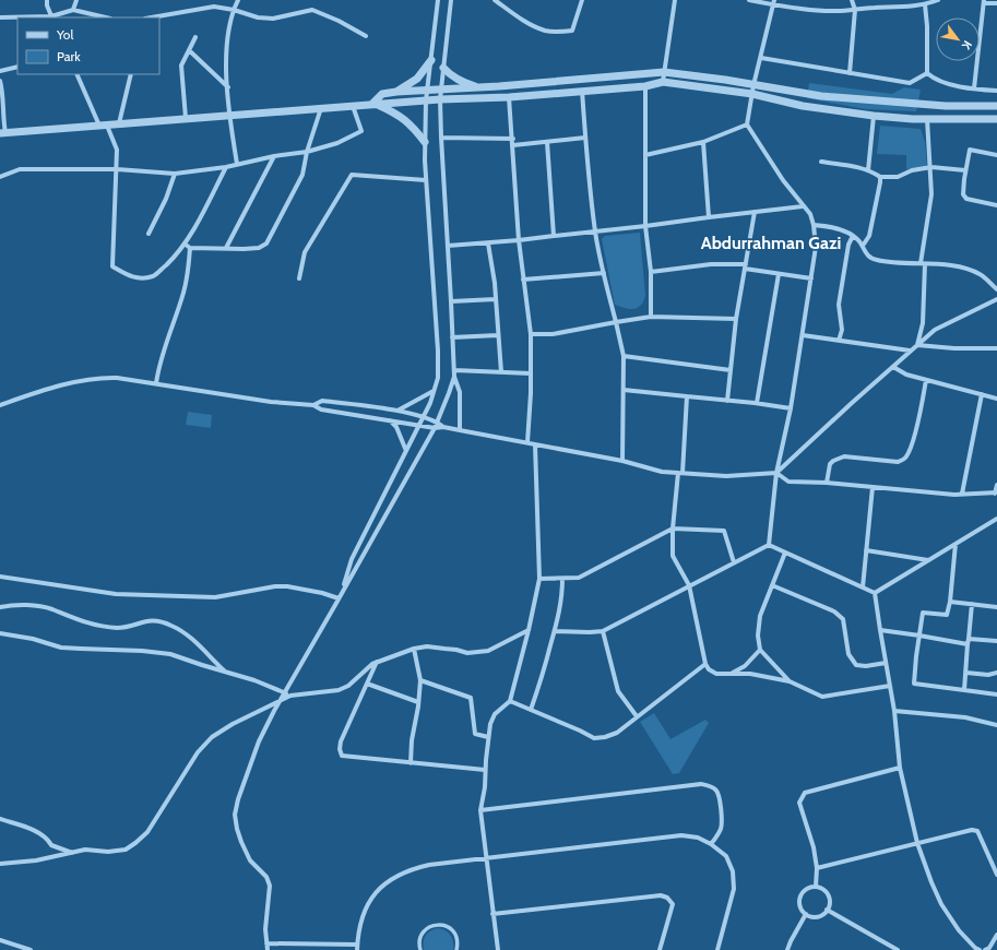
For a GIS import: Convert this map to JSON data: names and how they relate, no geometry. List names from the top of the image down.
{
  "districts": ["Abdurrahman Gazi"],
  "legend": ["Yol", "Park"],
  "north": "bottom right"
}
